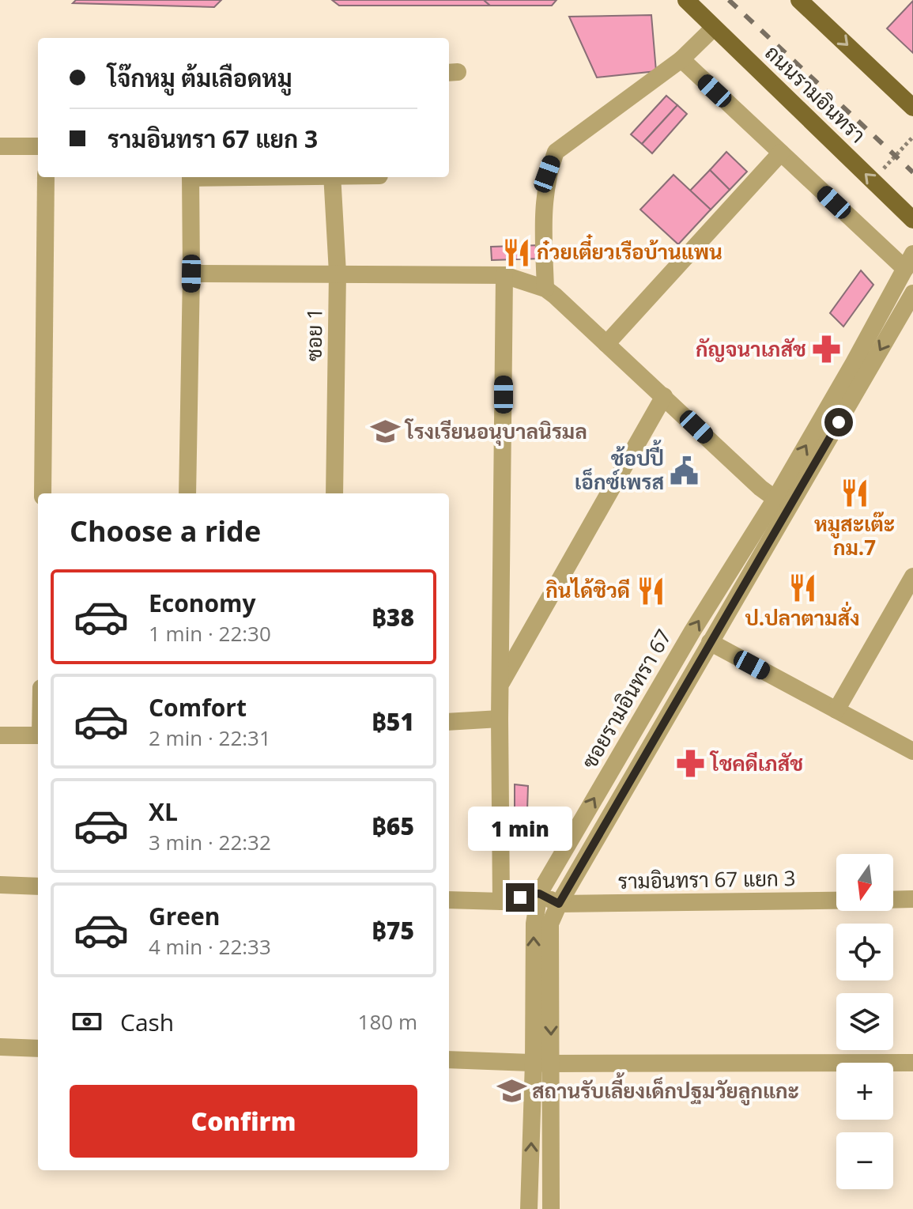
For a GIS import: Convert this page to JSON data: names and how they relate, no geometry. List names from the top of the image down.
{
  "streets": {
    "main road": ["ถนนรามอินทรา"],
    "street": ["ซอย 1", "ซอยรามอินทรา 67", "รามอินทรา 67 แยก 3"]
  },
  "crossings": [
    ["ซอยรามอินทรา 67", "รามอินทรา 67 แยก 3"]
  ],
  "places": {
    "restaurant": [
      "ก๋วยเตี๋ยวเรือบ้านแพน",
      "หมูสะเต๊ะ กม.7",
      "ป.ปลาตามสั่ง",
      "กินได้ชิวดี"
    ],
    "pharmacy": ["กัญจนาเภสัช", "โชคดีเภสัช"],
    "school or university": ["โรงเรียนอนุบาลนิรมล", "สถานรับเลี้ยงเด็กปฐมวัยลูกแกะ"],
    "public building": ["ช้อปปี้ เอ็กซ์เพรส"]
  },
  "north": "bottom",
  "page": {
    "banner": ["โจ๊กหมู ต้มเลือดหมู", "รามอินทรา 67 แยก 3"],
    "heading": "Choose a ride",
    "list": [
      {
        "name": "Economy",
        "note": "1 min · 22:30",
        "value": "฿38"
      },
      {
        "name": "Comfort",
        "note": "2 min · 22:31",
        "value": "฿51"
      },
      {
        "name": "XL",
        "note": "3 min · 22:32",
        "value": "฿65"
      },
      {
        "name": "Green",
        "note": "4 min · 22:33",
        "value": "฿75"
      }
    ],
    "bubble": "1 min",
    "map_buttons": ["+", "−"],
    "pay": ["Cash", "180 m"],
    "buttons": "Confirm"
  }
}
